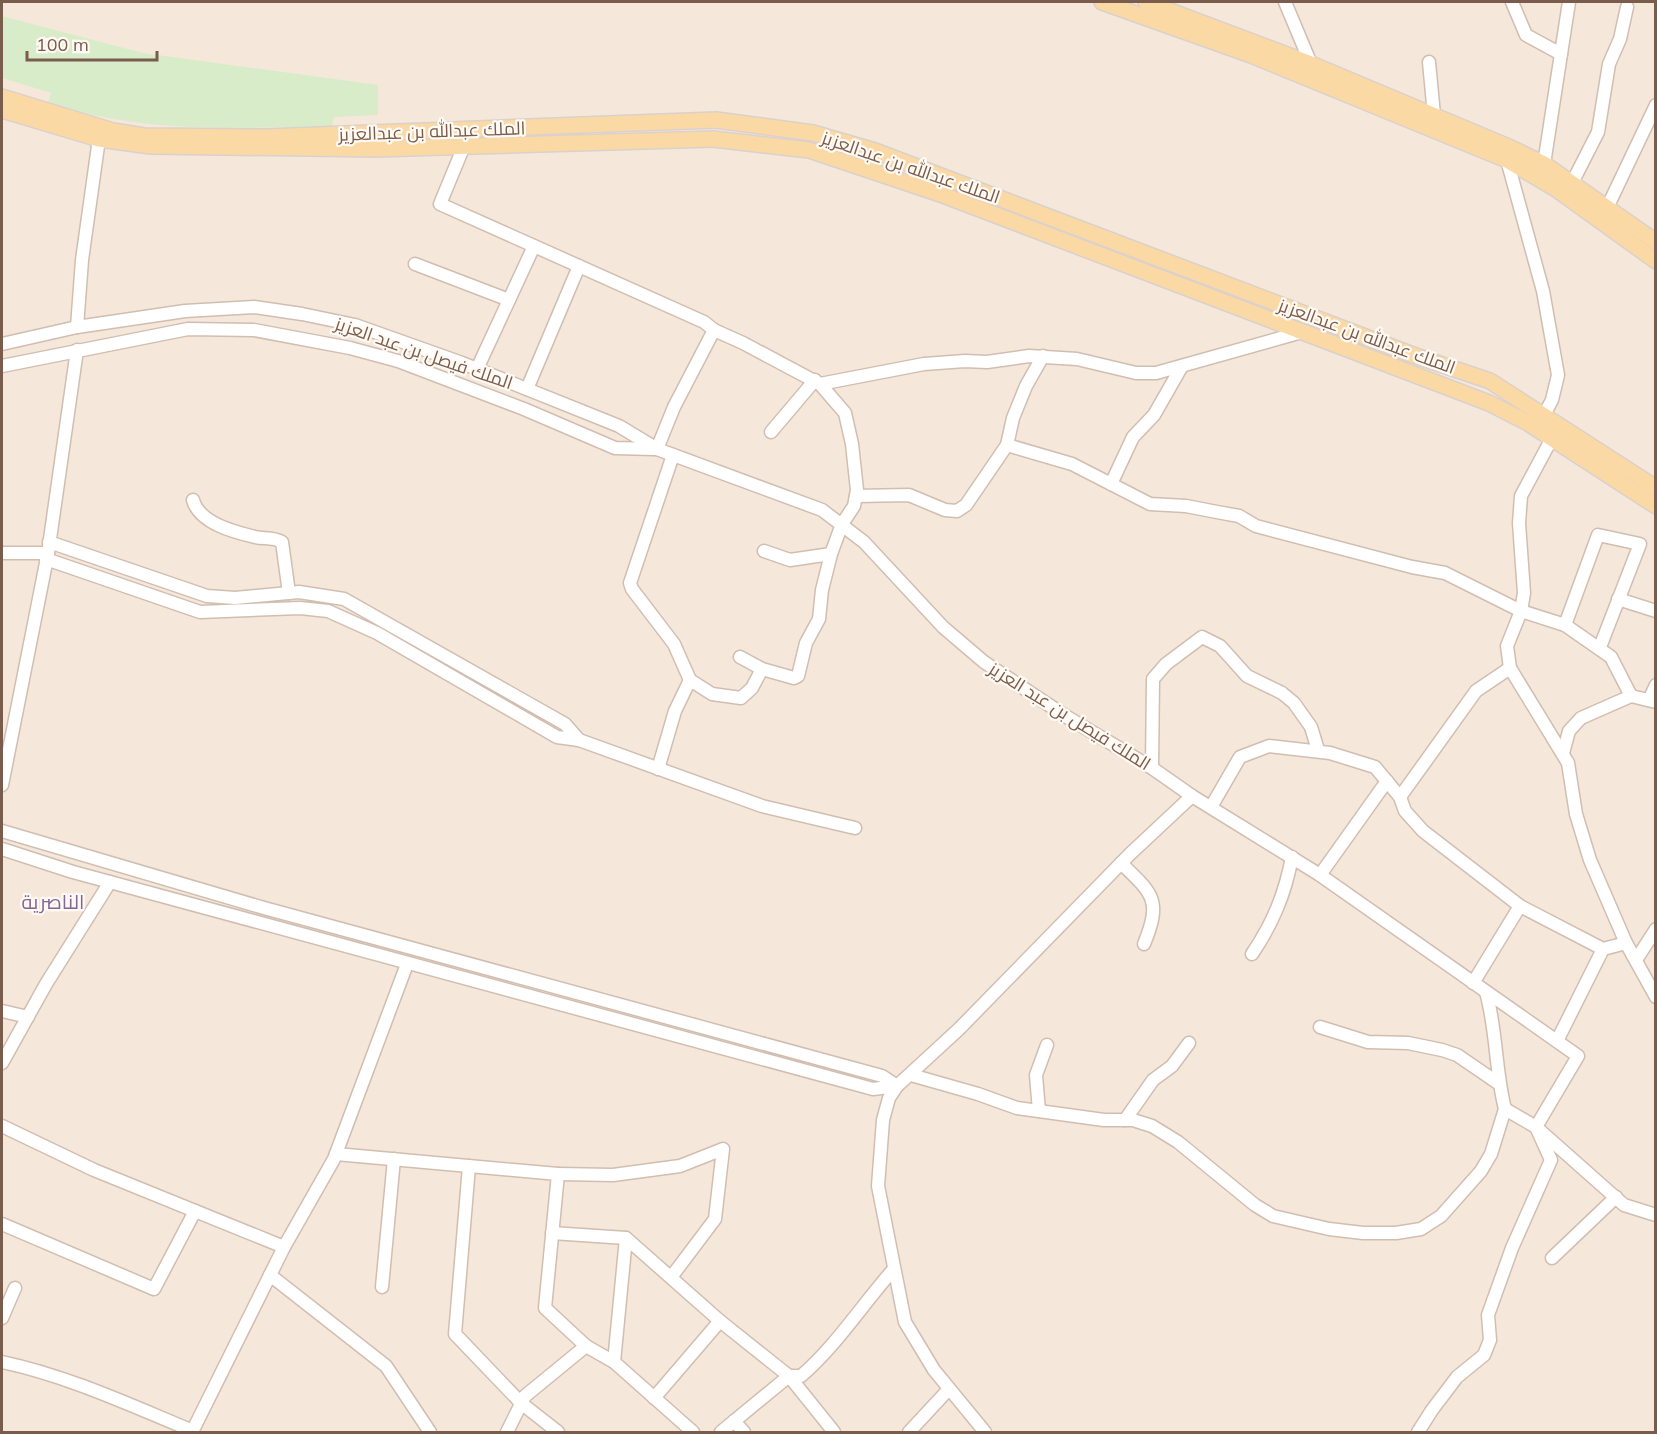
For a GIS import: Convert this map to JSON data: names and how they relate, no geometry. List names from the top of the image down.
{
  "streets": {
    "main road": ["الملك عبدالله بن عبدالعزيز"],
    "street": ["الملك فيصل بن عبد العزيز"]
  },
  "districts": ["الناصرية"],
  "scale_bar": "100 m"
}
